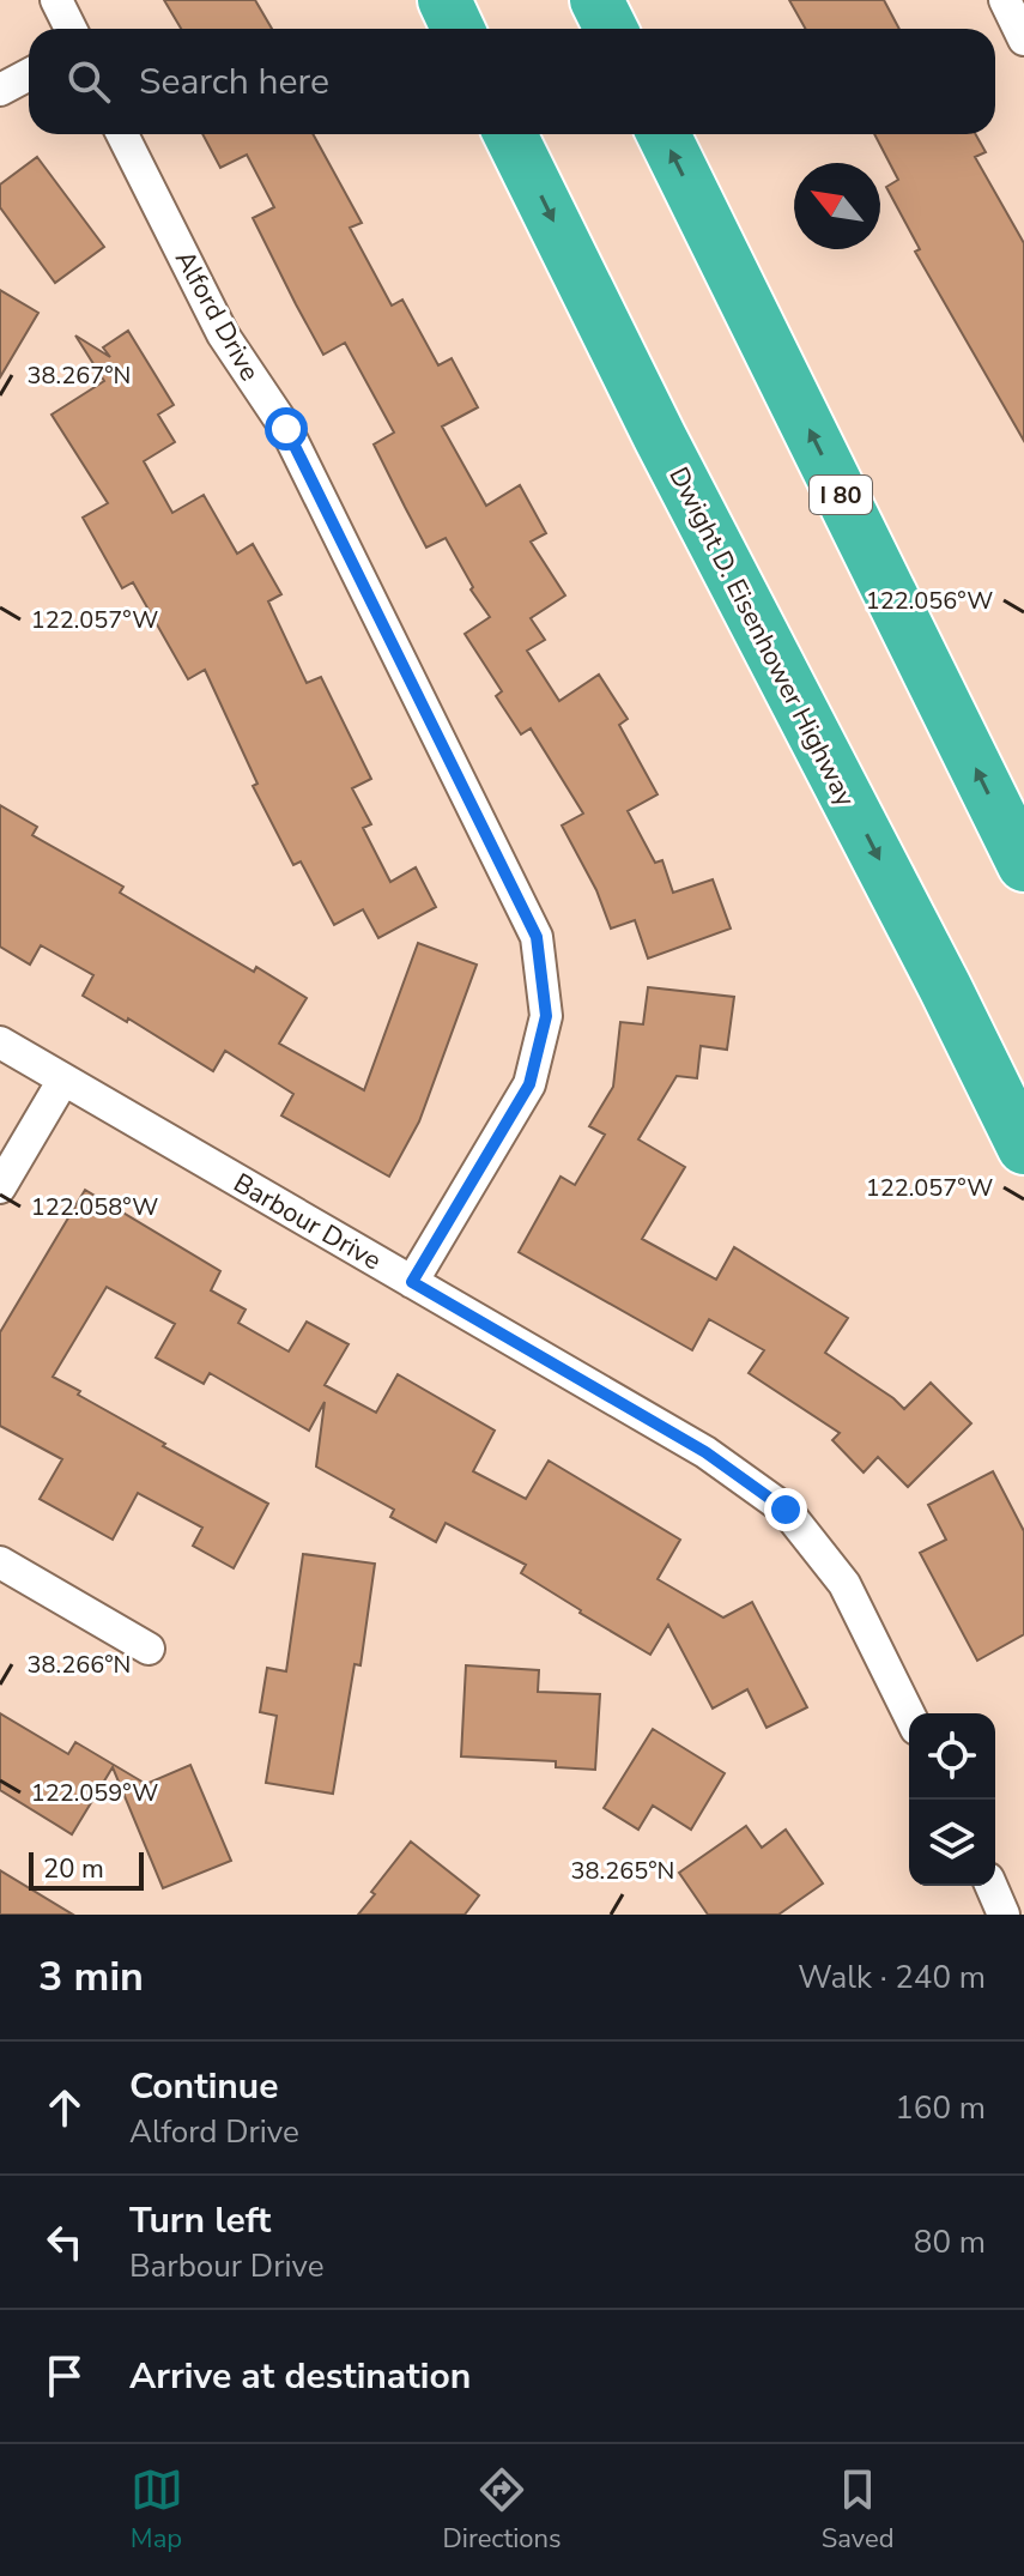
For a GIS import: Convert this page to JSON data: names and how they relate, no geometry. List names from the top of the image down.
{
  "streets": {
    "highway": ["I 80", "Dwight D. Eisenhower Highway"],
    "street": ["Alford Drive", "Barbour Drive"]
  },
  "crossings": [
    ["Alford Drive", "Barbour Drive"]
  ],
  "scale_bar": "20 m",
  "north": "top left",
  "page": {
    "search": "Search here",
    "scale": "20 m",
    "heading": ["3 min", "Walk · 240 m"],
    "list": [
      ["Continue", "Alford Drive", "160 m"],
      ["Turn left", "Barbour Drive", "80 m"],
      "Arrive at destination"
    ],
    "nav": ["Map", "Directions", "Saved"]
  },
  "coordinates": [
    "38.267°N",
    "122.056°W",
    "122.057°W",
    "122.058°W",
    "38.266°N",
    "122.059°W",
    "38.265°N"
  ]
}
